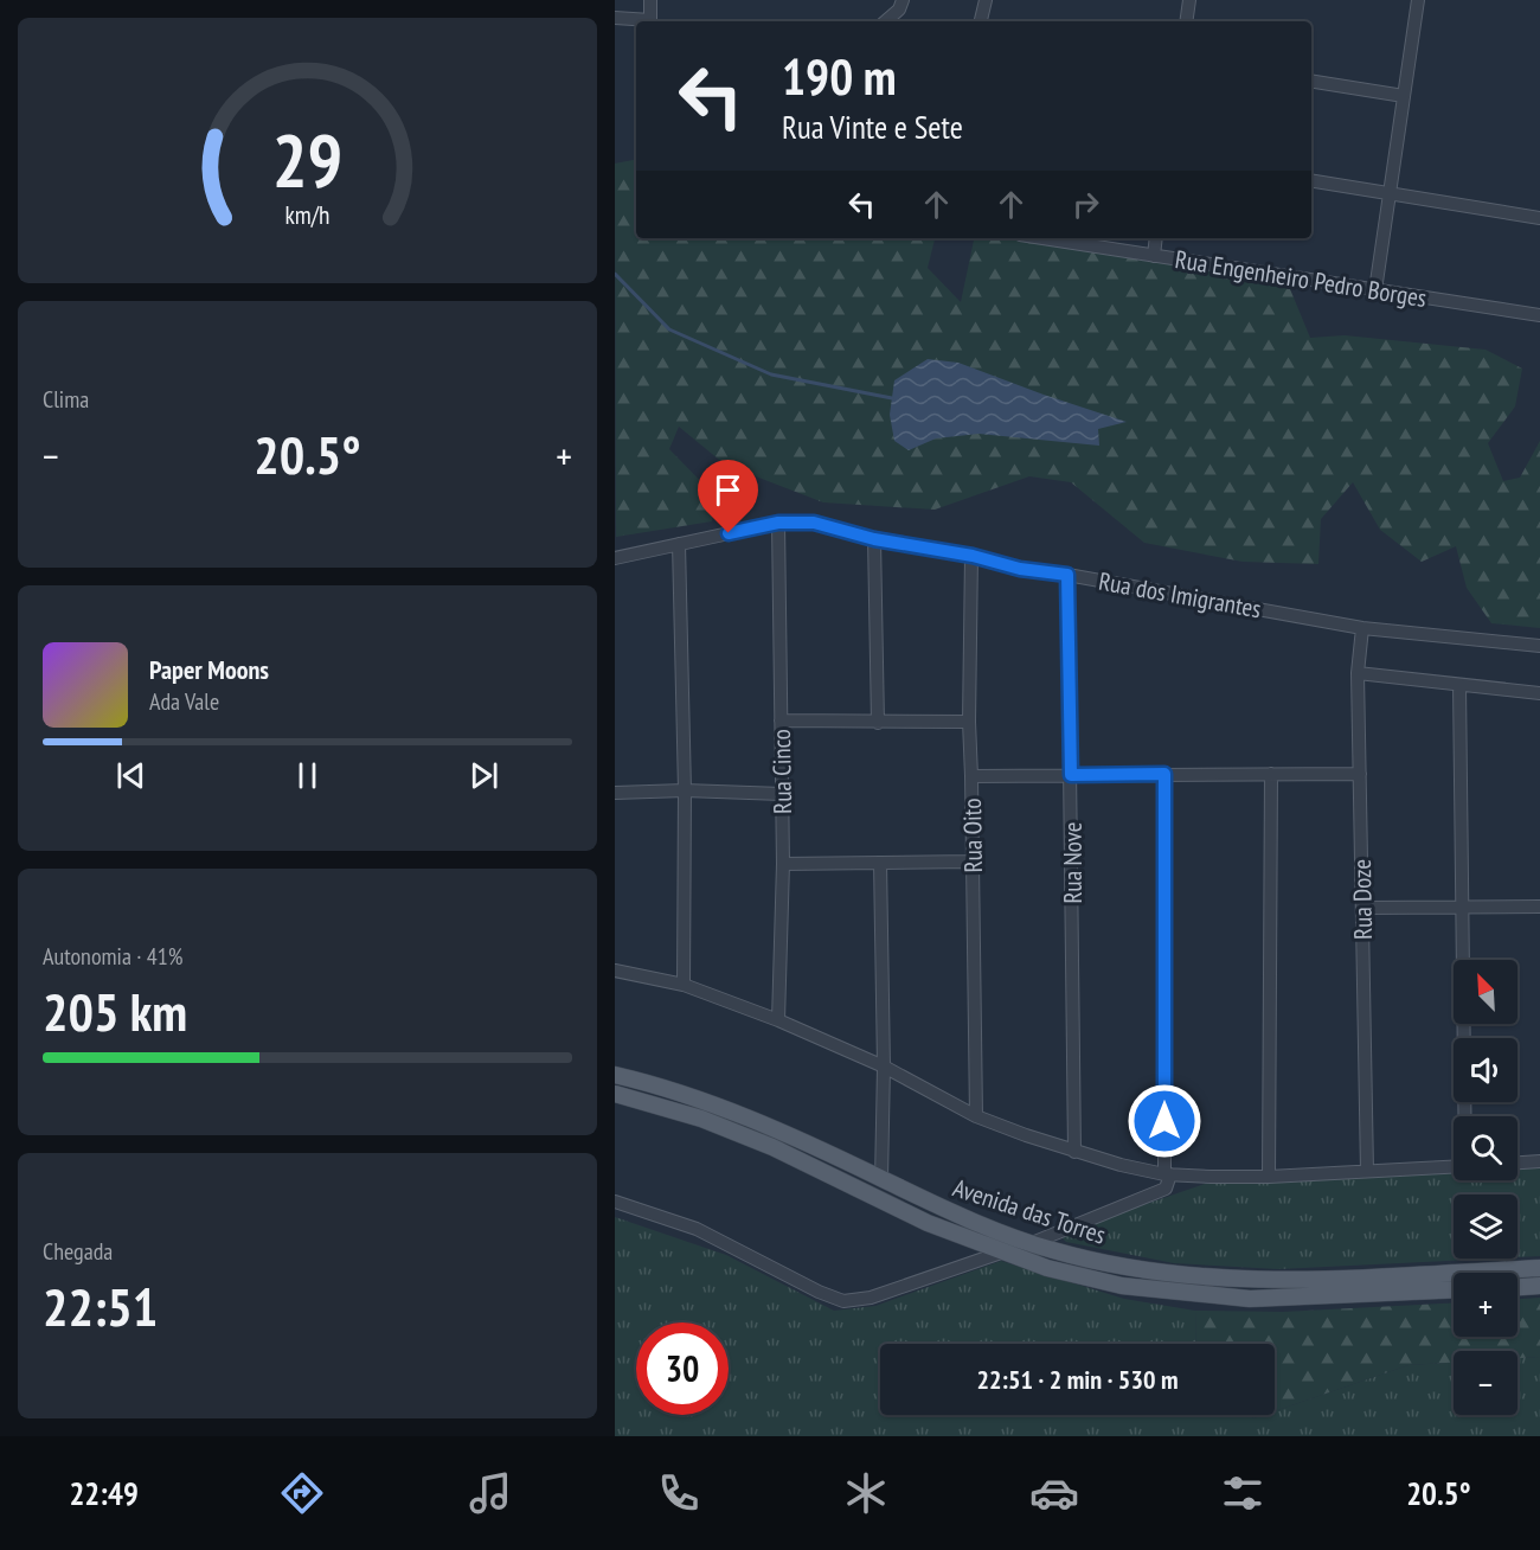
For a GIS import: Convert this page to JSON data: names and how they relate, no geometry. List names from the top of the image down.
{
  "streets": {
    "main road": ["Avenida das Torres"],
    "street": [
      "Rua Engenheiro Pedro Borges",
      "Rua dos Imigrantes",
      "Rua Cinco",
      "Rua Oito",
      "Rua Nove",
      "Rua Doze"
    ]
  },
  "crossings": [
    ["Rua dos Imigrantes", "Rua Cinco"],
    ["Rua dos Imigrantes", "Rua Oito"],
    ["Rua dos Imigrantes", "Rua Nove"],
    ["Rua dos Imigrantes", "Rua Doze"]
  ],
  "north": "top left",
  "page": {
    "turn": ["190 m", "Rua Vinte e Sete"],
    "tile": [
      "Clima",
      ["Autonomia · 41%", "205 km"],
      ["Chegada", "22:51"]
    ],
    "heat": ["−", "20.5°", "+"],
    "song": ["Paper Moons", "Ada Vale"],
    "map_buttons": ["+", "−"],
    "limit": "30",
    "trip": "22:51 · 2 min · 530 m",
    "tabs": ["22:49", "20.5°"],
    "gauge": ["29", "km/h"]
  }
}
